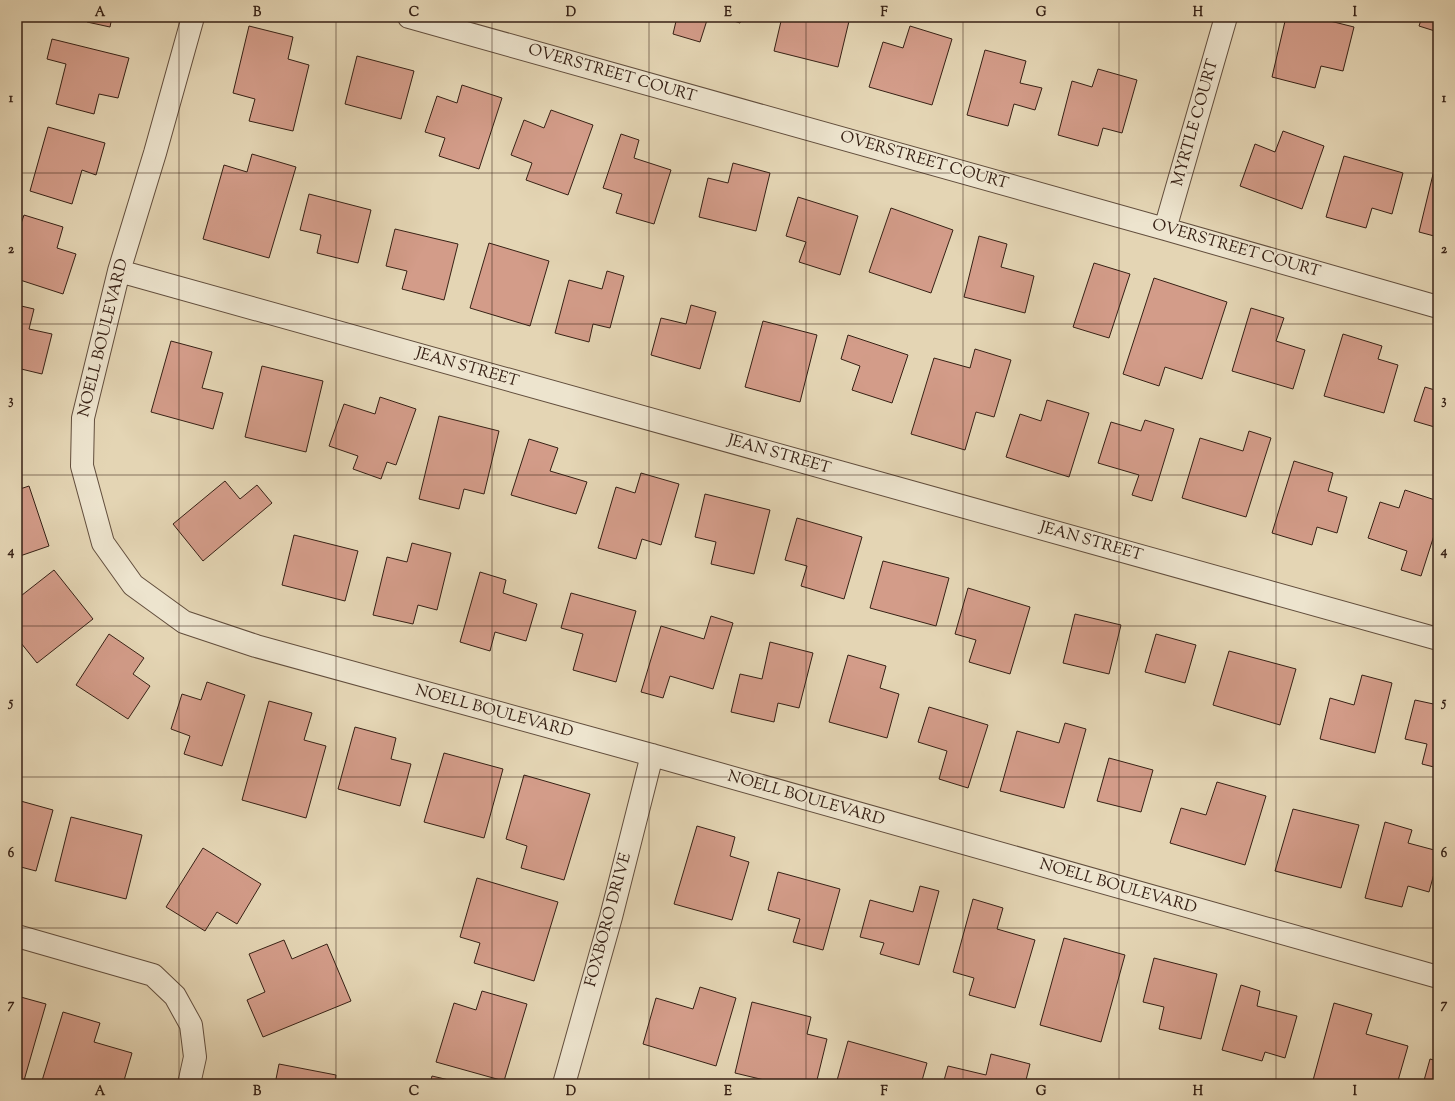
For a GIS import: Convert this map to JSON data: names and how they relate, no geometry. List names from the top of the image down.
{
  "streets": {
    "street": [
      "OVERSTREET COURT",
      "MYRTLE COURT",
      "NOELL BOULEVARD",
      "JEAN STREET",
      "FOXBORO DRIVE"
    ]
  },
  "crossings": [
    ["OVERSTREET COURT", "MYRTLE COURT"],
    ["NOELL BOULEVARD", "JEAN STREET"],
    ["NOELL BOULEVARD", "FOXBORO DRIVE"]
  ],
  "grid": {
    "columns": [
      "A",
      "B",
      "C",
      "D",
      "E",
      "F",
      "G",
      "H",
      "I"
    ],
    "rows": [
      "1",
      "2",
      "3",
      "4",
      "5",
      "6",
      "7"
    ]
  }
}
